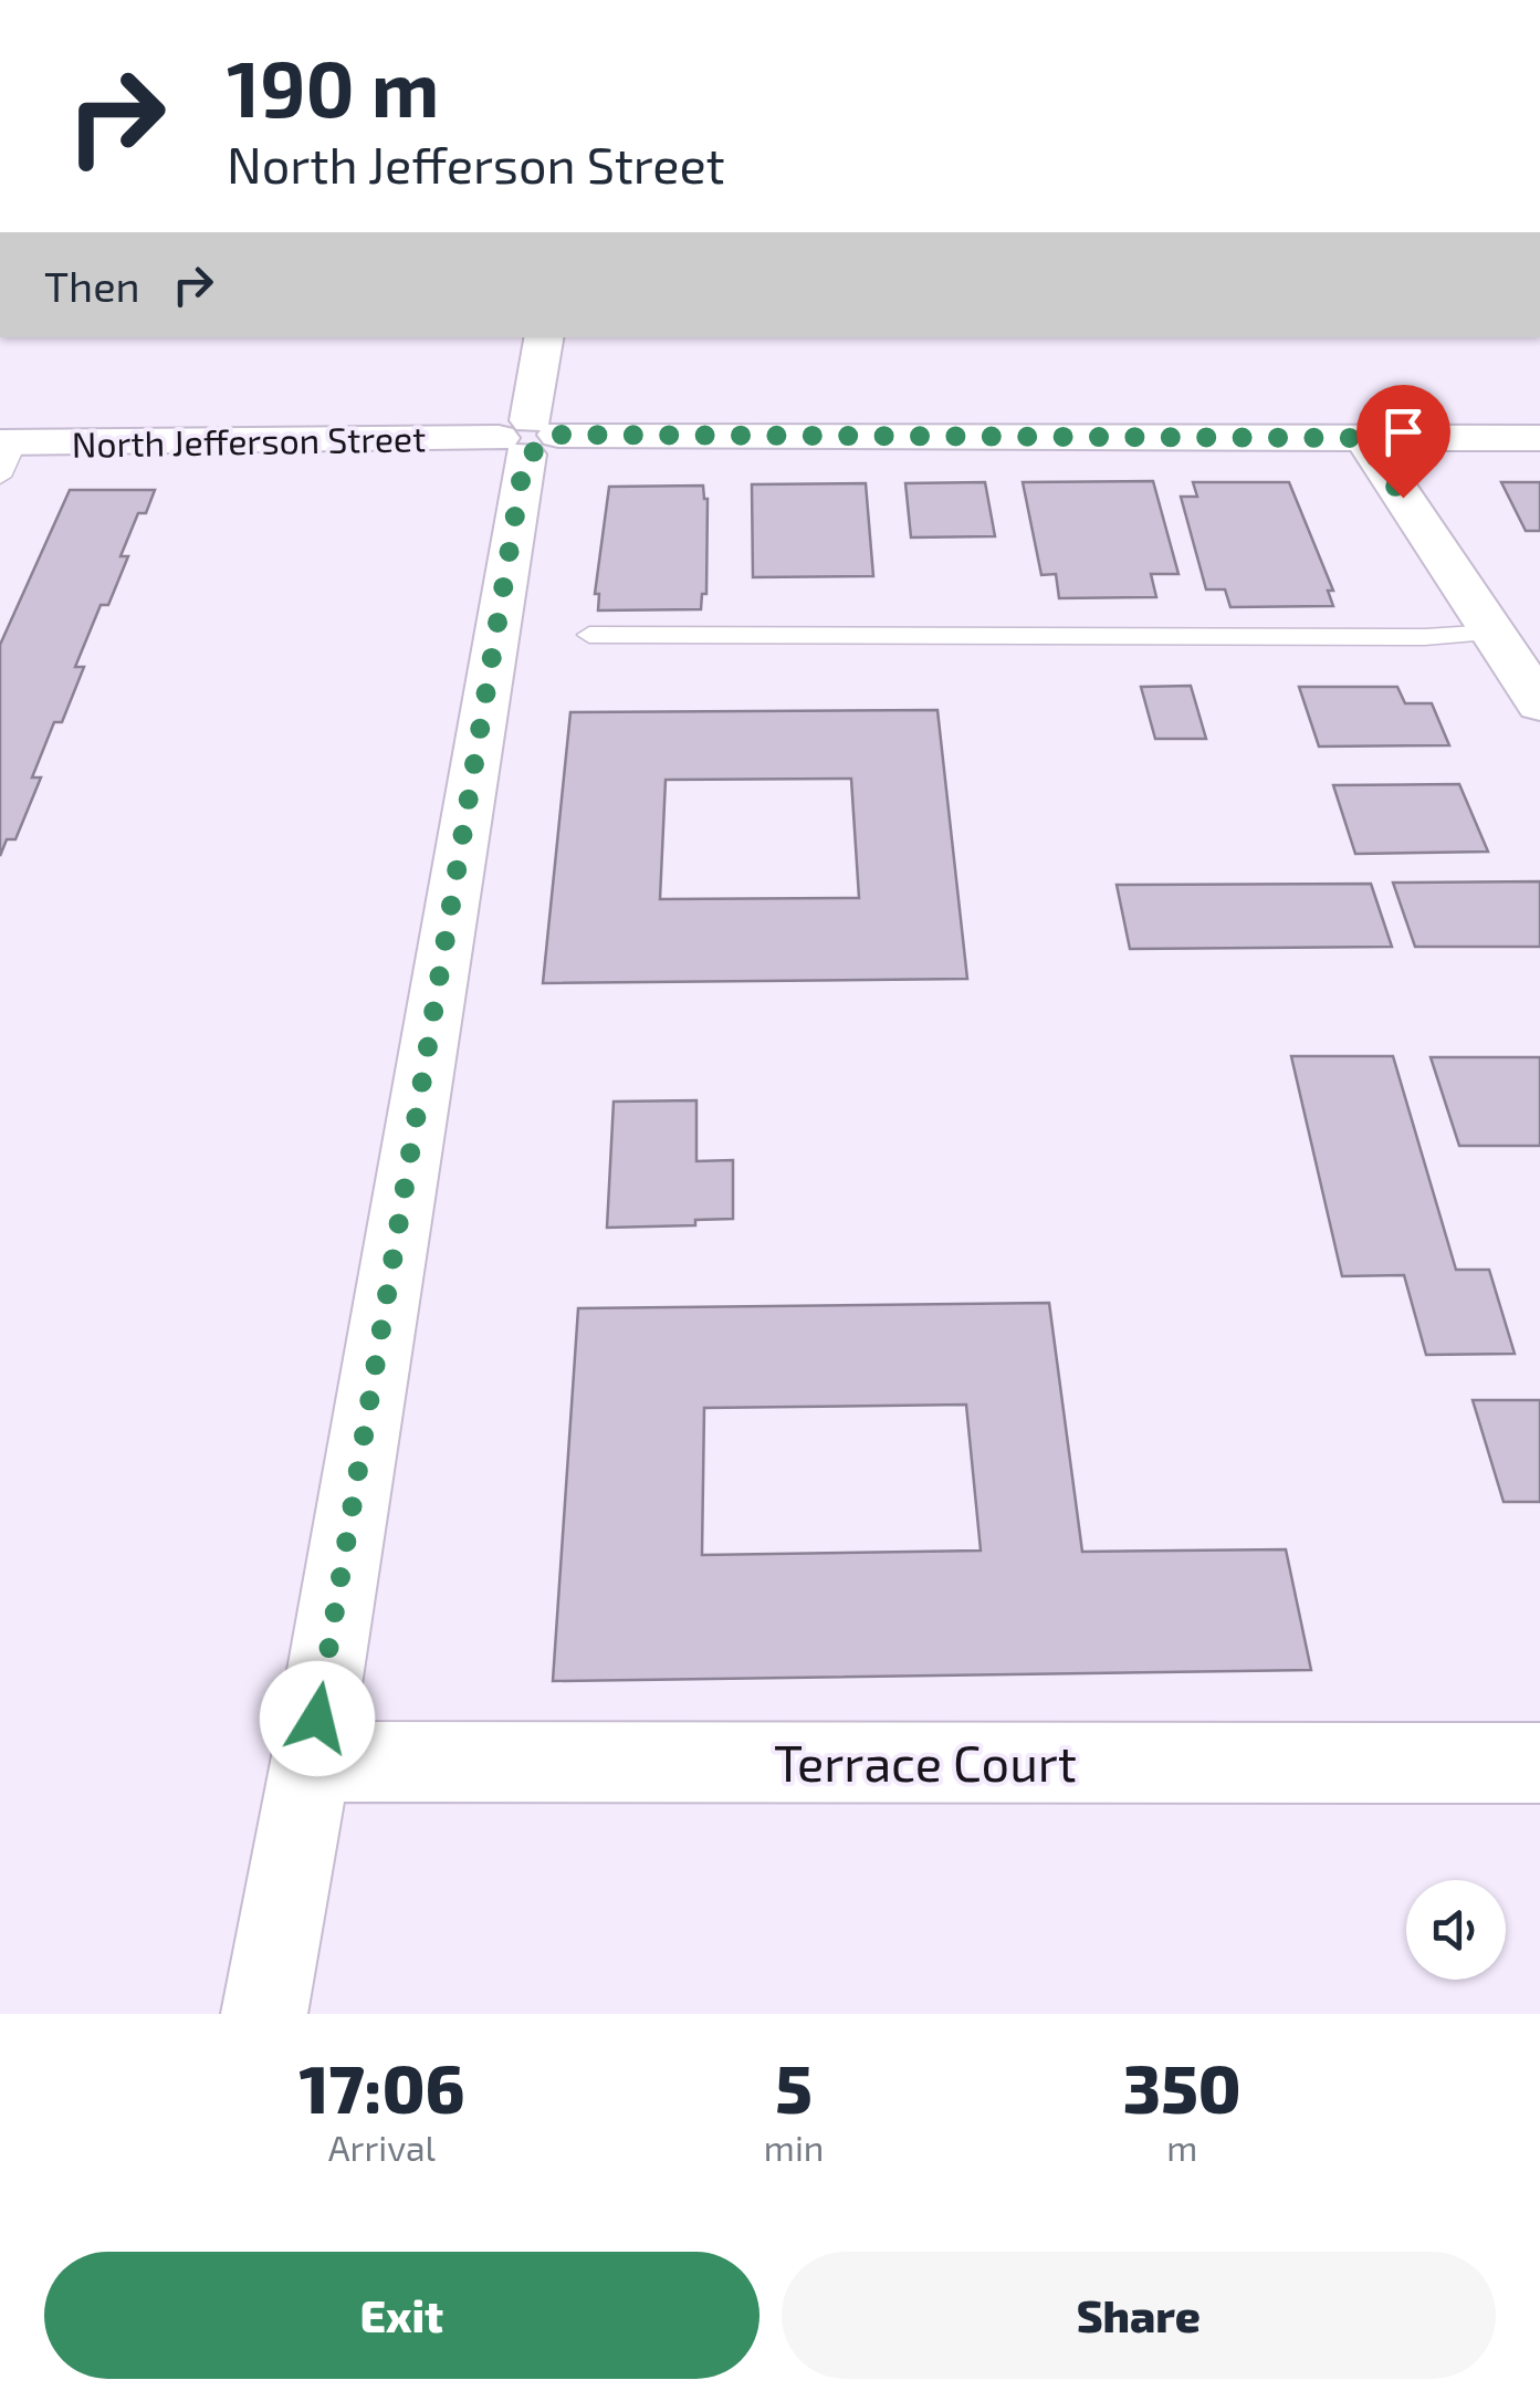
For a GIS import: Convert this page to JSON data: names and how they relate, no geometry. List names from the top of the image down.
{
  "streets": {
    "street": ["North Jefferson Street", "Terrace Court"]
  },
  "page": {
    "turn": ["190 m", "North Jefferson Street"],
    "then": "Then",
    "eta": [
      "17:06",
      "Arrival",
      "5",
      "min",
      "350",
      "m"
    ],
    "buttons": ["Exit", "Share"]
  }
}
